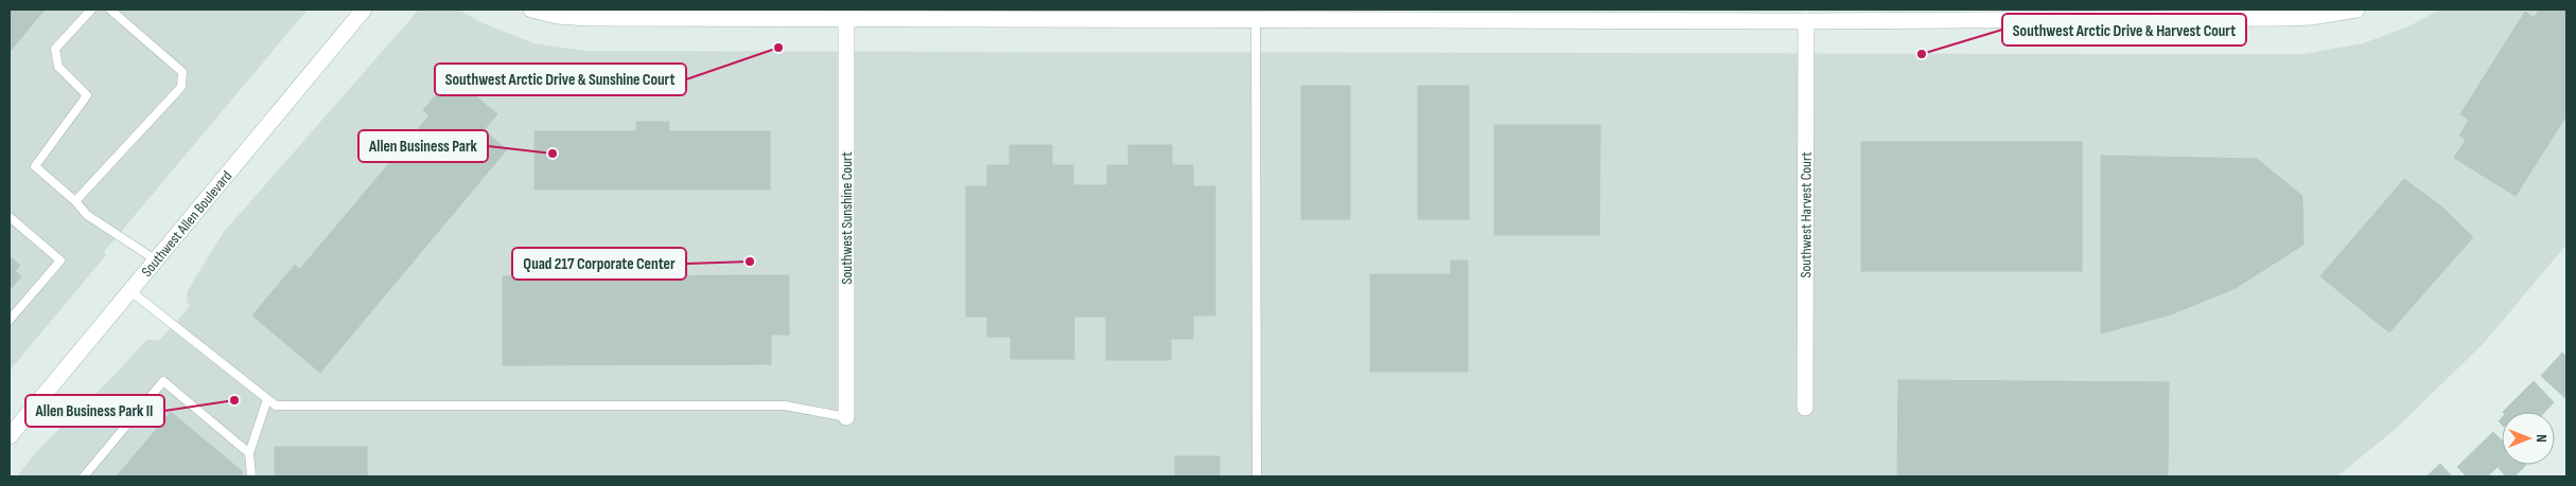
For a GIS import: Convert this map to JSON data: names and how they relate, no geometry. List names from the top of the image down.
{
  "streets": {
    "street": ["Southwest Harvest Court", "Southwest Sunshine Court", "Southwest Allen Boulevard"]
  },
  "places": [
    "Southwest Arctic Drive & Sunshine Court",
    "Southwest Arctic Drive & Harvest Court",
    "Allen Business Park",
    "Quad 217 Corporate Center",
    "Allen Business Park II"
  ],
  "north": "right"
}
